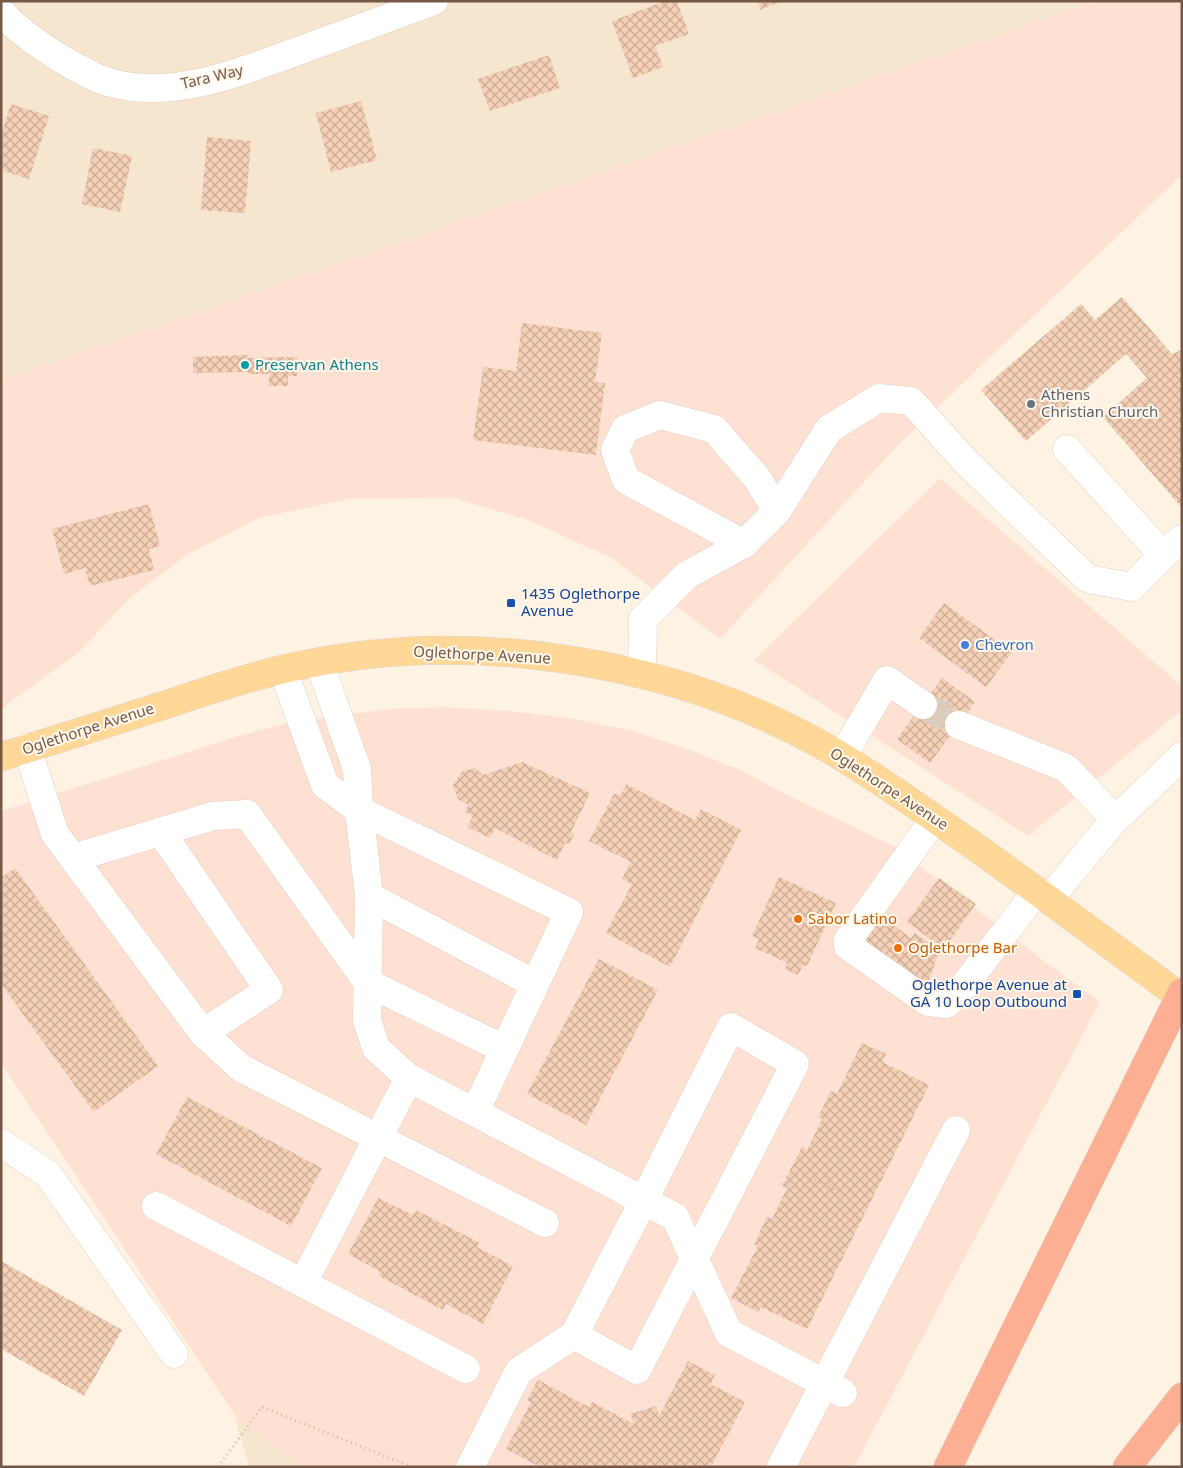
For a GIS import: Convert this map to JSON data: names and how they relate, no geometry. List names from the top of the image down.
{
  "streets": {
    "main road": ["Oglethorpe Avenue"],
    "street": ["Tara Way"]
  },
  "places": {
    "other": [
      "Preservan Athens",
      "Athens Christian Church",
      "Chevron",
      "Sabor Latino",
      "Oglethorpe Bar"
    ],
    "transit": ["1435 Oglethorpe Avenue", "Oglethorpe Avenue at GA 10 Loop Outbound"]
  }
}
